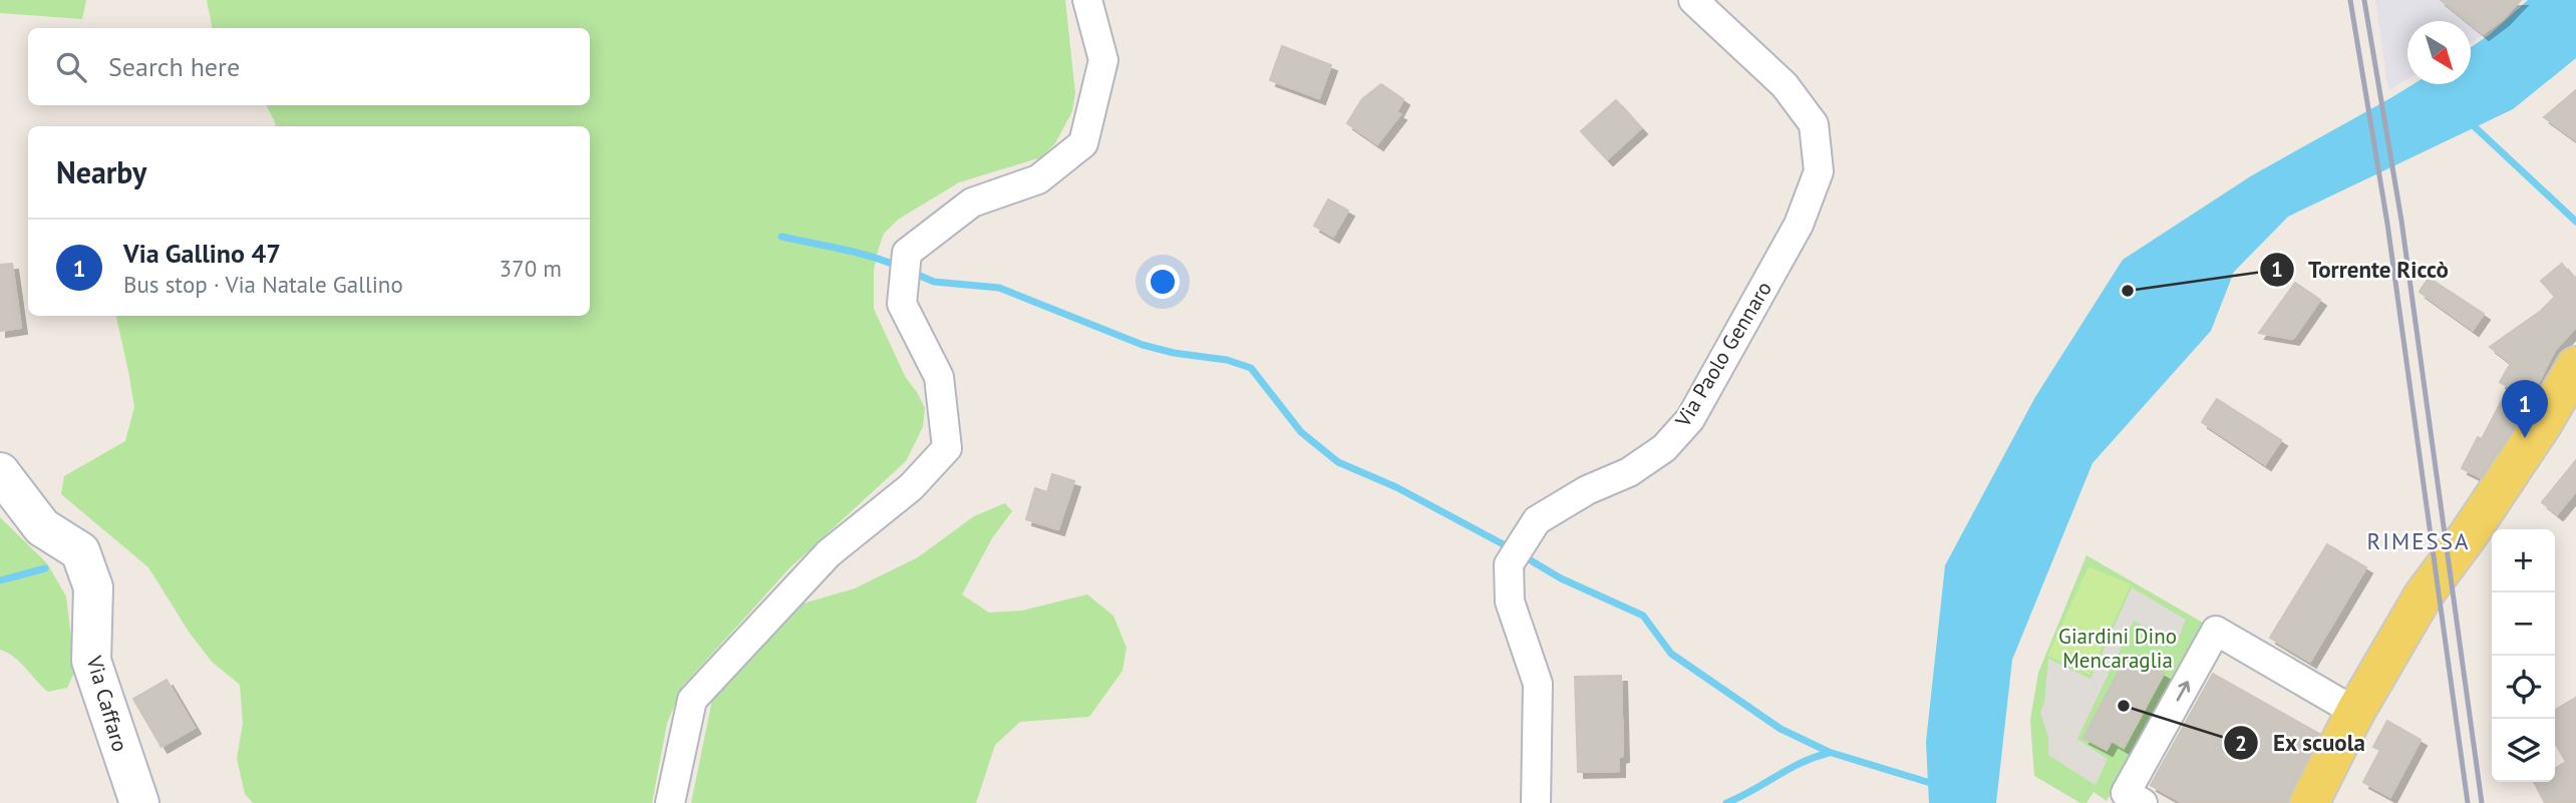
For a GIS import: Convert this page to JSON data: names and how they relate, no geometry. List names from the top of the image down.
{
  "streets": {
    "street": ["Via Paolo Gennaro", "Via Caffaro"]
  },
  "districts": ["RIMESSA"],
  "parks": ["Giardini Dino Mencaraglia"],
  "places": ["Torrente Riccò", "Ex scuola"],
  "north": "bottom right",
  "page": {
    "search": "Search here",
    "heading": "Nearby",
    "list": [
      {
        "mark": "1",
        "name": "Via Gallino 47",
        "note": "Bus stop · Via Natale Gallino",
        "value": "370 m"
      }
    ],
    "pins": "1",
    "map_buttons": ["+", "−"]
  }
}
